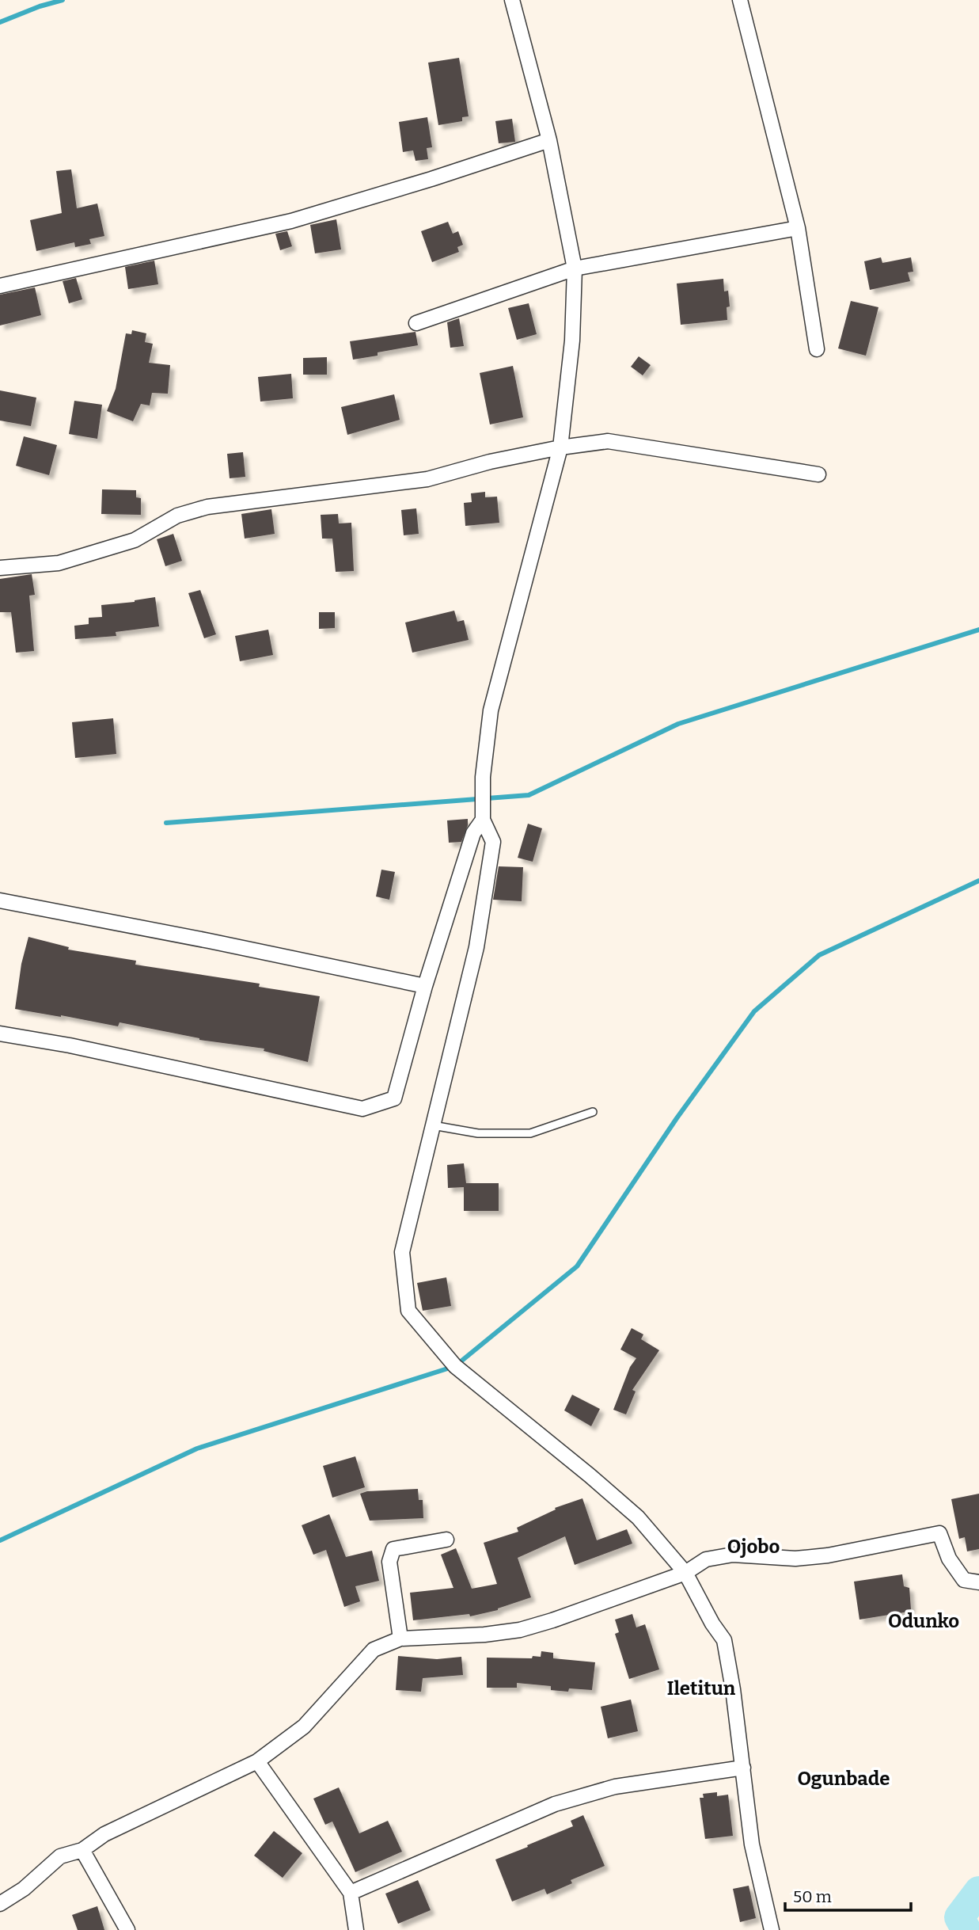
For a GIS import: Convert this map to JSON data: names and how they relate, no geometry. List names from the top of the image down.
{
  "districts": [
    "Ojobo",
    "Odunko",
    "Iletitun",
    "Ogunbade"
  ],
  "scale_bar": "50 m"
}
